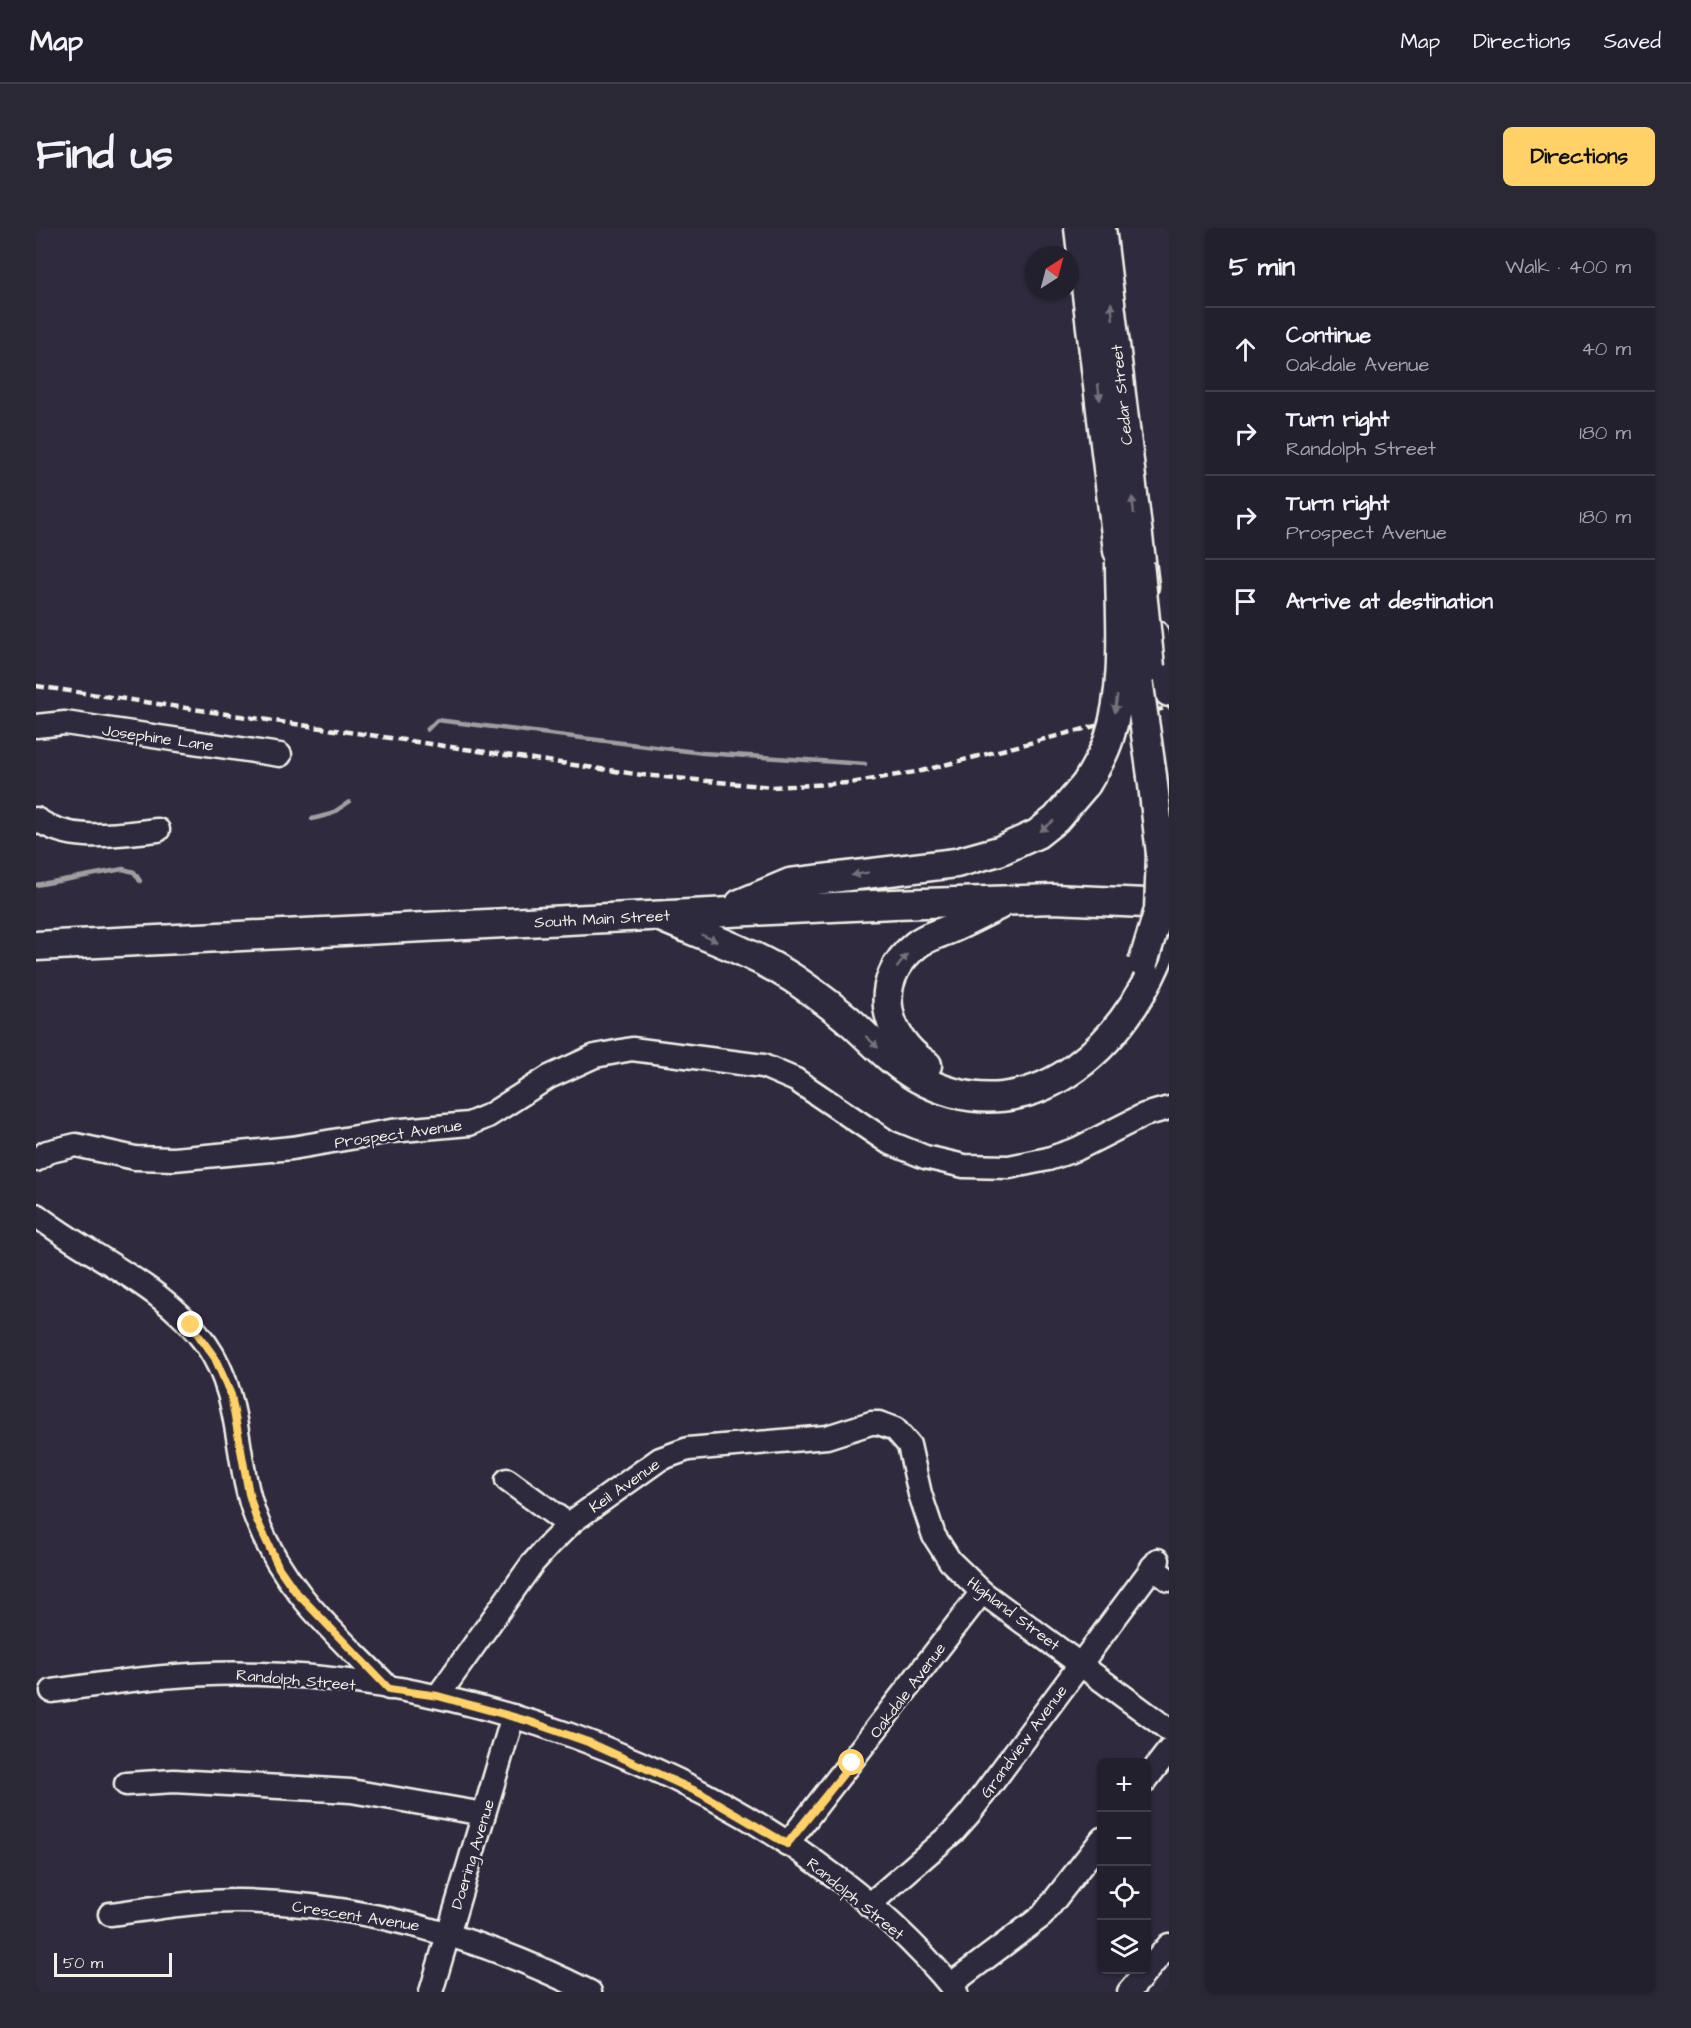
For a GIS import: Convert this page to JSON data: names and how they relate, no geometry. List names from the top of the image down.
{
  "streets": {
    "main road": ["Cedar Street", "South Main Street"],
    "street": [
      "Josephine Lane",
      "Prospect Avenue",
      "Keil Avenue",
      "Highland Street",
      "Randolph Street",
      "Oakdale Avenue",
      "Grandview Avenue",
      "Doering Avenue",
      "Crescent Avenue"
    ]
  },
  "crossings": [
    ["Keil Avenue", "Highland Street"],
    ["Keil Avenue", "Randolph Street"],
    ["Highland Street", "Oakdale Avenue"],
    ["Highland Street", "Grandview Avenue"],
    ["Randolph Street", "Oakdale Avenue"],
    ["Randolph Street", "Grandview Avenue"],
    ["Randolph Street", "Doering Avenue"],
    ["Doering Avenue", "Crescent Avenue"]
  ],
  "scale_bar": "50 m",
  "north": "top right",
  "page": {
    "header": "Map",
    "nav": ["Map", "Directions", "Saved"],
    "title": "Find us",
    "buttons": "Directions",
    "heading": ["5 min", "Walk · 400 m"],
    "list": [
      ["Continue", "Oakdale Avenue", "40 m"],
      ["Turn right", "Randolph Street", "180 m"],
      ["Turn right", "Prospect Avenue", "180 m"],
      "Arrive at destination"
    ],
    "map_buttons": ["+", "−"],
    "scale": "50 m"
  }
}
